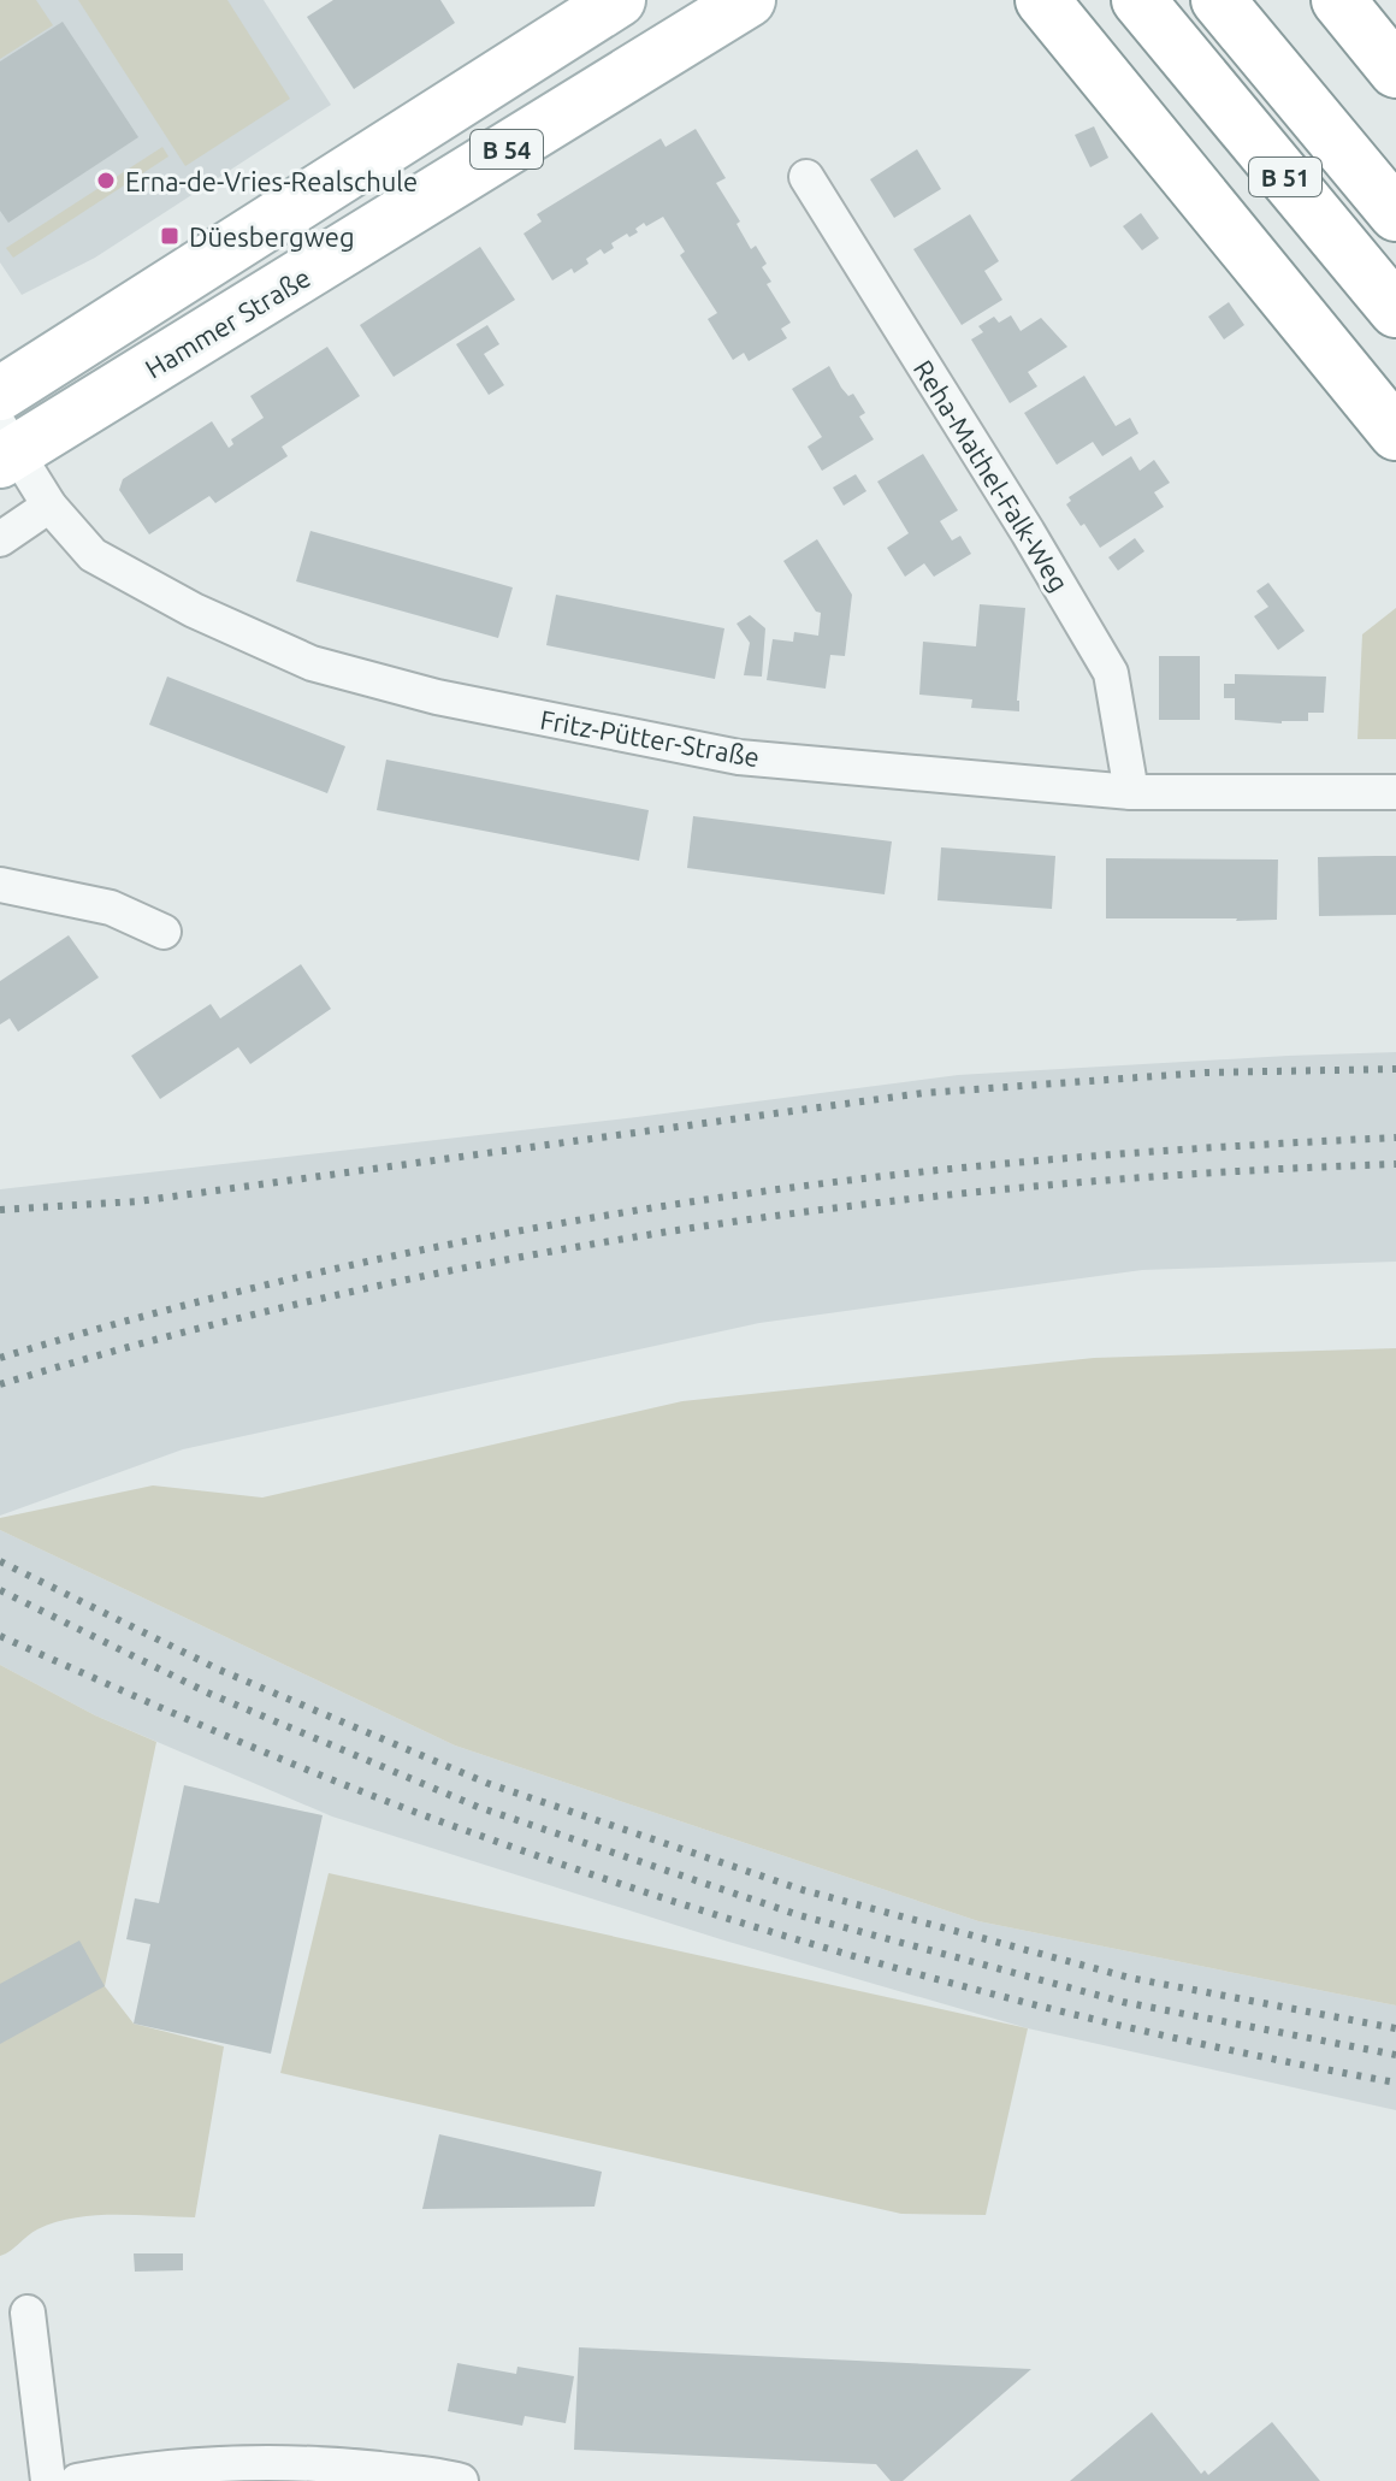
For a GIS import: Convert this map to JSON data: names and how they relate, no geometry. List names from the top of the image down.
{
  "streets": {
    "main road": ["B 54", "B 51", "Hammer Straße"],
    "street": ["Reha-Mathel-Falk-Weg", "Fritz-Pütter-Straße"]
  },
  "crossings": [
    ["Hammer Straße", "Fritz-Pütter-Straße"],
    ["Reha-Mathel-Falk-Weg", "Fritz-Pütter-Straße"]
  ],
  "places": {
    "other": ["Erna-de-Vries-Realschule"],
    "transit": ["Düesbergweg"]
  }
}
